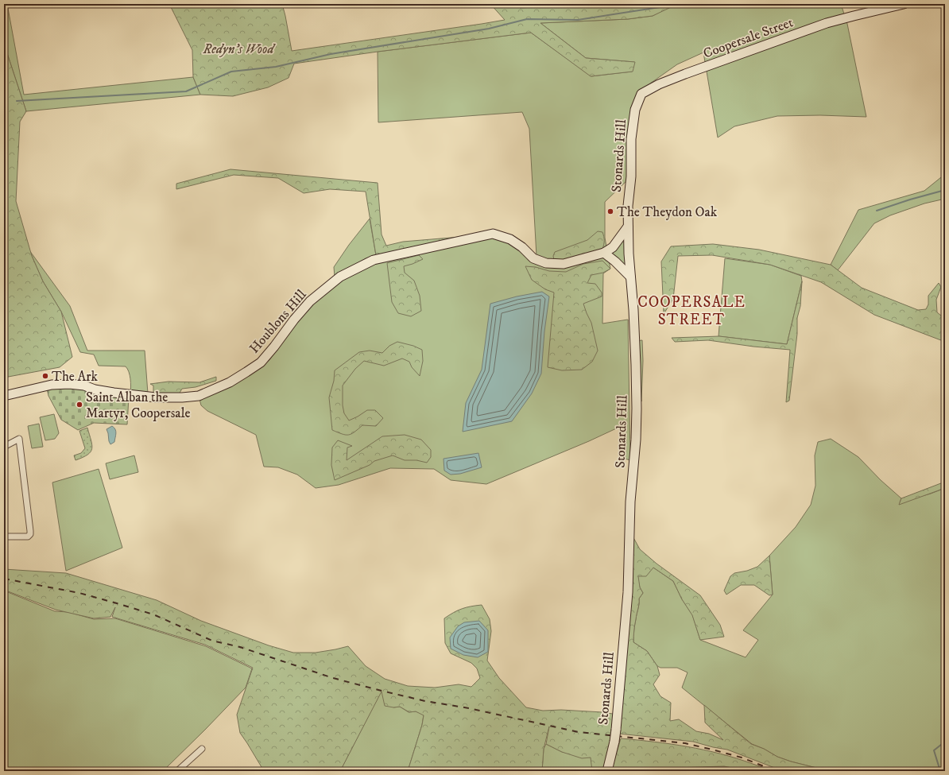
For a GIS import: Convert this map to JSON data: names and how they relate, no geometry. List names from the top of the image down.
{
  "streets": {
    "street": ["Coopersale Street", "Stonards Hill", "Houblons Hill"]
  },
  "crossings": [
    ["Coopersale Street", "Stonards Hill"],
    ["Stonards Hill", "Houblons Hill"]
  ],
  "districts": ["COOPERSALE STREET"],
  "parks": ["Redyn's Wood"],
  "places": ["The Theydon Oak", "The Ark", "Saint Alban the Martyr, Coopersale"]
}
